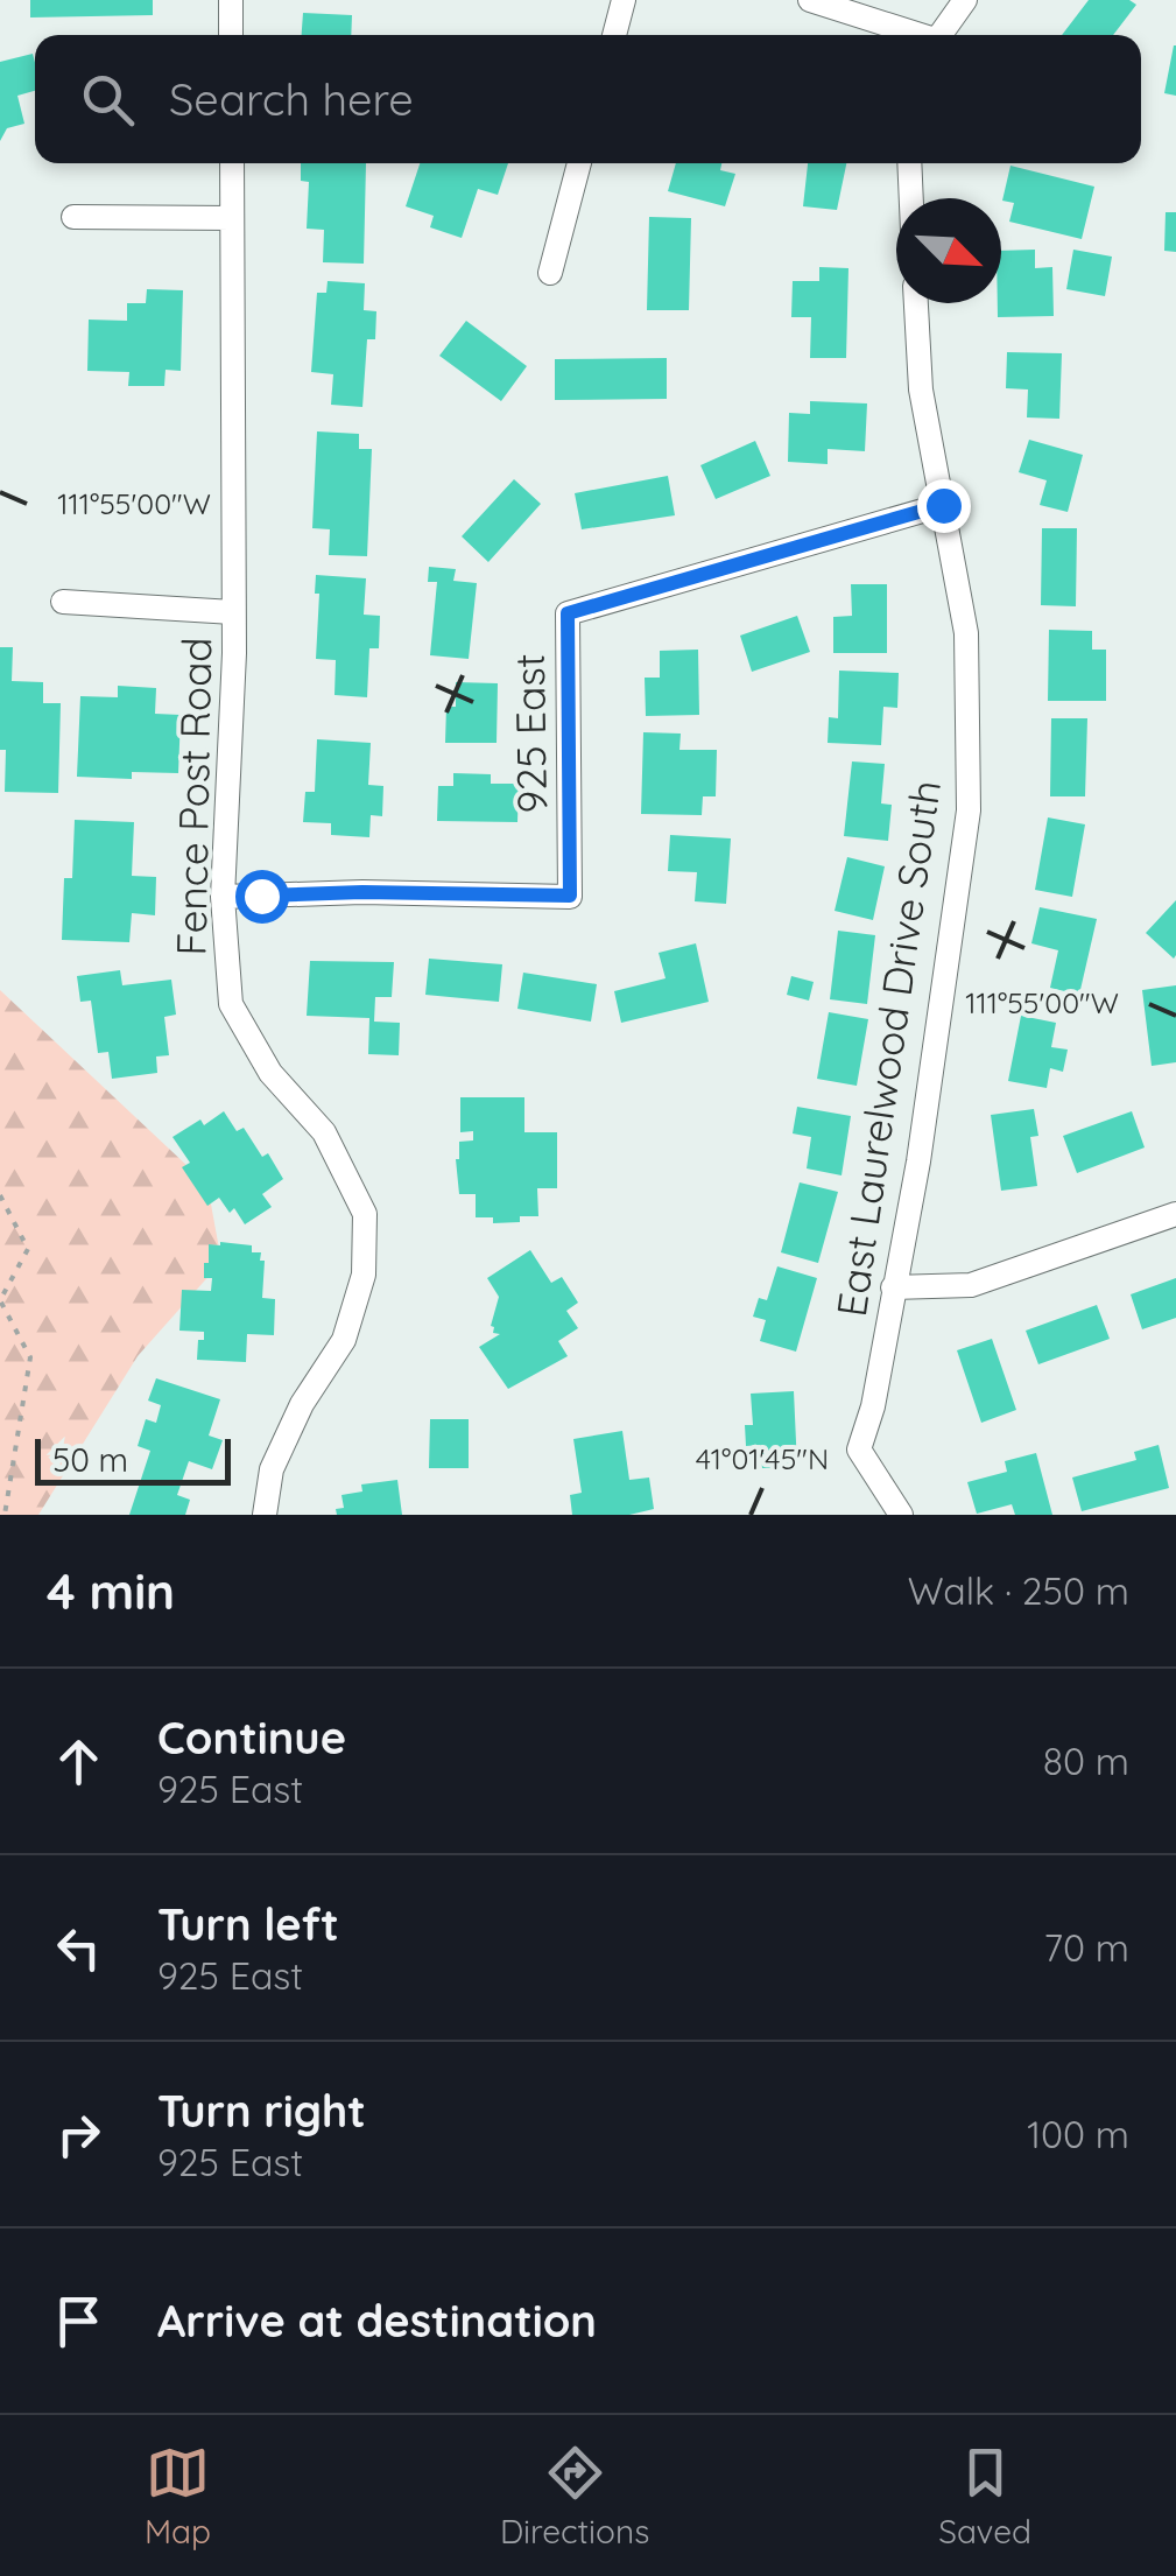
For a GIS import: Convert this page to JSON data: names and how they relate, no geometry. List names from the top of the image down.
{
  "streets": {
    "street": ["925 East", "Fence Post Road", "East Laurelwood Drive South"]
  },
  "crossings": [
    ["925 East", "Fence Post Road"],
    ["925 East", "East Laurelwood Drive South"]
  ],
  "scale_bar": "50 m",
  "north": "bottom right",
  "page": {
    "search": "Search here",
    "scale": "50 m",
    "heading": ["4 min", "Walk · 250 m"],
    "list": [
      ["Continue", "925 East", "80 m"],
      ["Turn left", "925 East", "70 m"],
      ["Turn right", "925 East", "100 m"],
      "Arrive at destination"
    ],
    "nav": ["Map", "Directions", "Saved"]
  },
  "coordinates": ["111°55'00\"W", "41°01'45\"N"]
}
